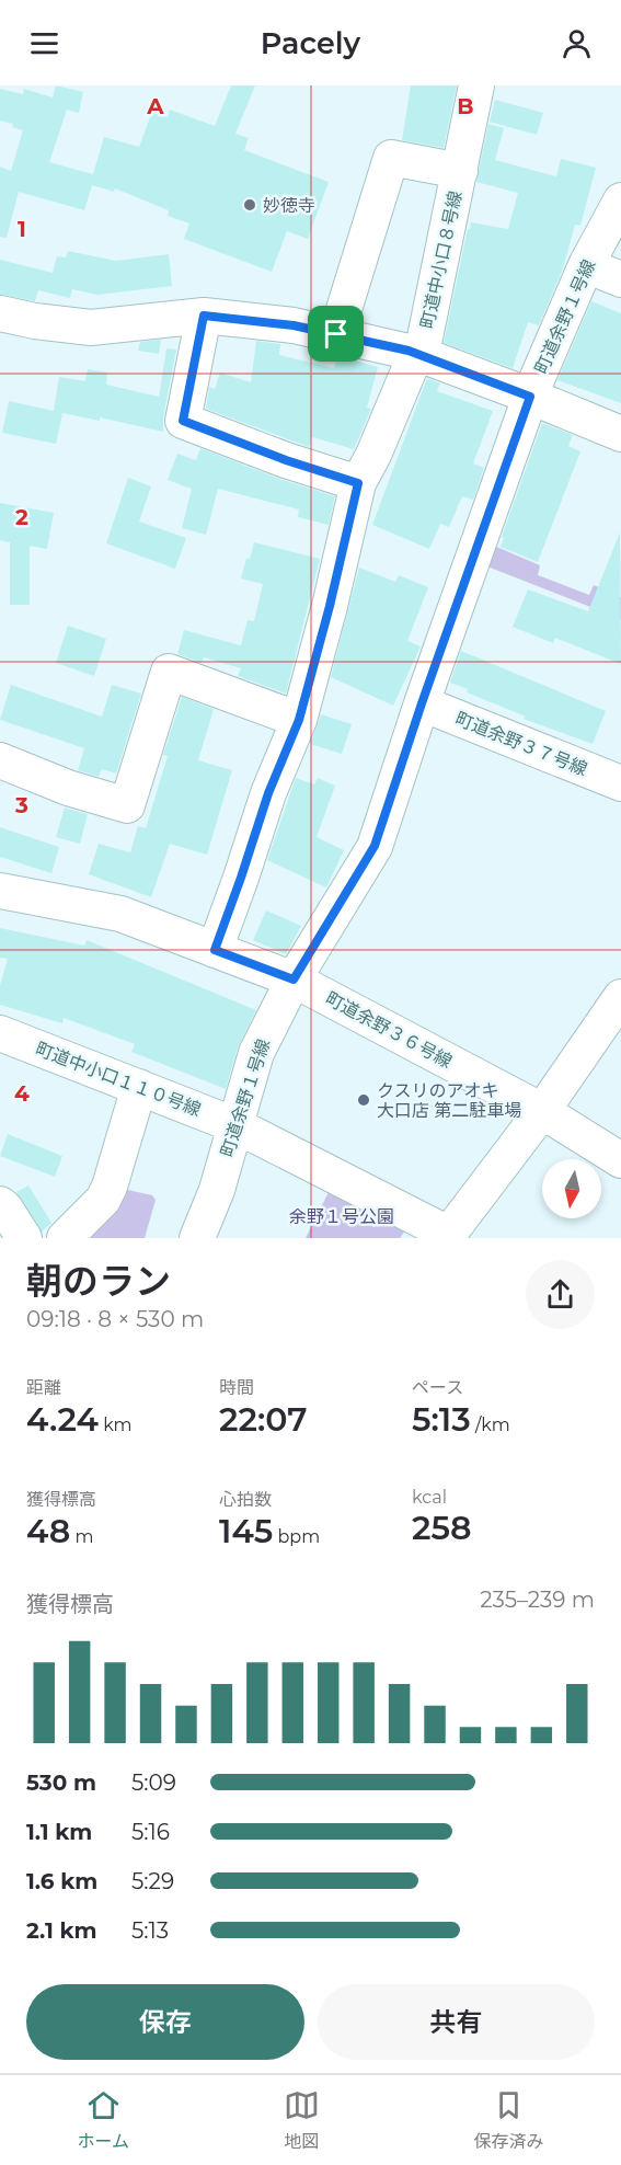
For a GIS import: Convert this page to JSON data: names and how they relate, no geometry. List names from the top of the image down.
{
  "streets": {
    "street": [
      "町道中小口８号線",
      "町道余野１号線",
      "町道余野３７号線",
      "町道余野３６号線",
      "町道中小口１１０号線"
    ]
  },
  "crossings": [
    ["町道中小口８号線", "町道余野３６号線"],
    ["町道余野１号線", "町道余野３７号線"],
    ["町道余野１号線", "町道余野３６号線"],
    ["町道余野１号線", "町道中小口１１０号線"]
  ],
  "parks": ["余野１号公園"],
  "places": ["妙徳寺", "クスリのアオキ 大口店 第二駐車場"],
  "north": "bottom",
  "page": {
    "header": "Pacely",
    "heading": ["朝のラン", "09:18 · 8 × 530 m"],
    "stats": [
      ["距離", "4.24 km"],
      ["時間", "22:07"],
      ["ペース", "5:13 /km"],
      ["獲得標高", "48 m"],
      ["心拍数", "145 bpm"],
      ["kcal", "258"]
    ],
    "chart": ["獲得標高", "235–239 m"],
    "list": [
      {
        "name": "530 m",
        "note": "5:09"
      },
      {
        "name": "1.1 km",
        "note": "5:16"
      },
      {
        "name": "1.6 km",
        "note": "5:29"
      },
      {
        "name": "2.1 km",
        "note": "5:13"
      }
    ],
    "buttons": ["保存", "共有"],
    "tabs": ["ホーム", "地図", "保存済み"]
  },
  "grid": {
    "columns": ["A", "B"],
    "rows": [
      "1",
      "2",
      "3",
      "4"
    ]
  }
}
